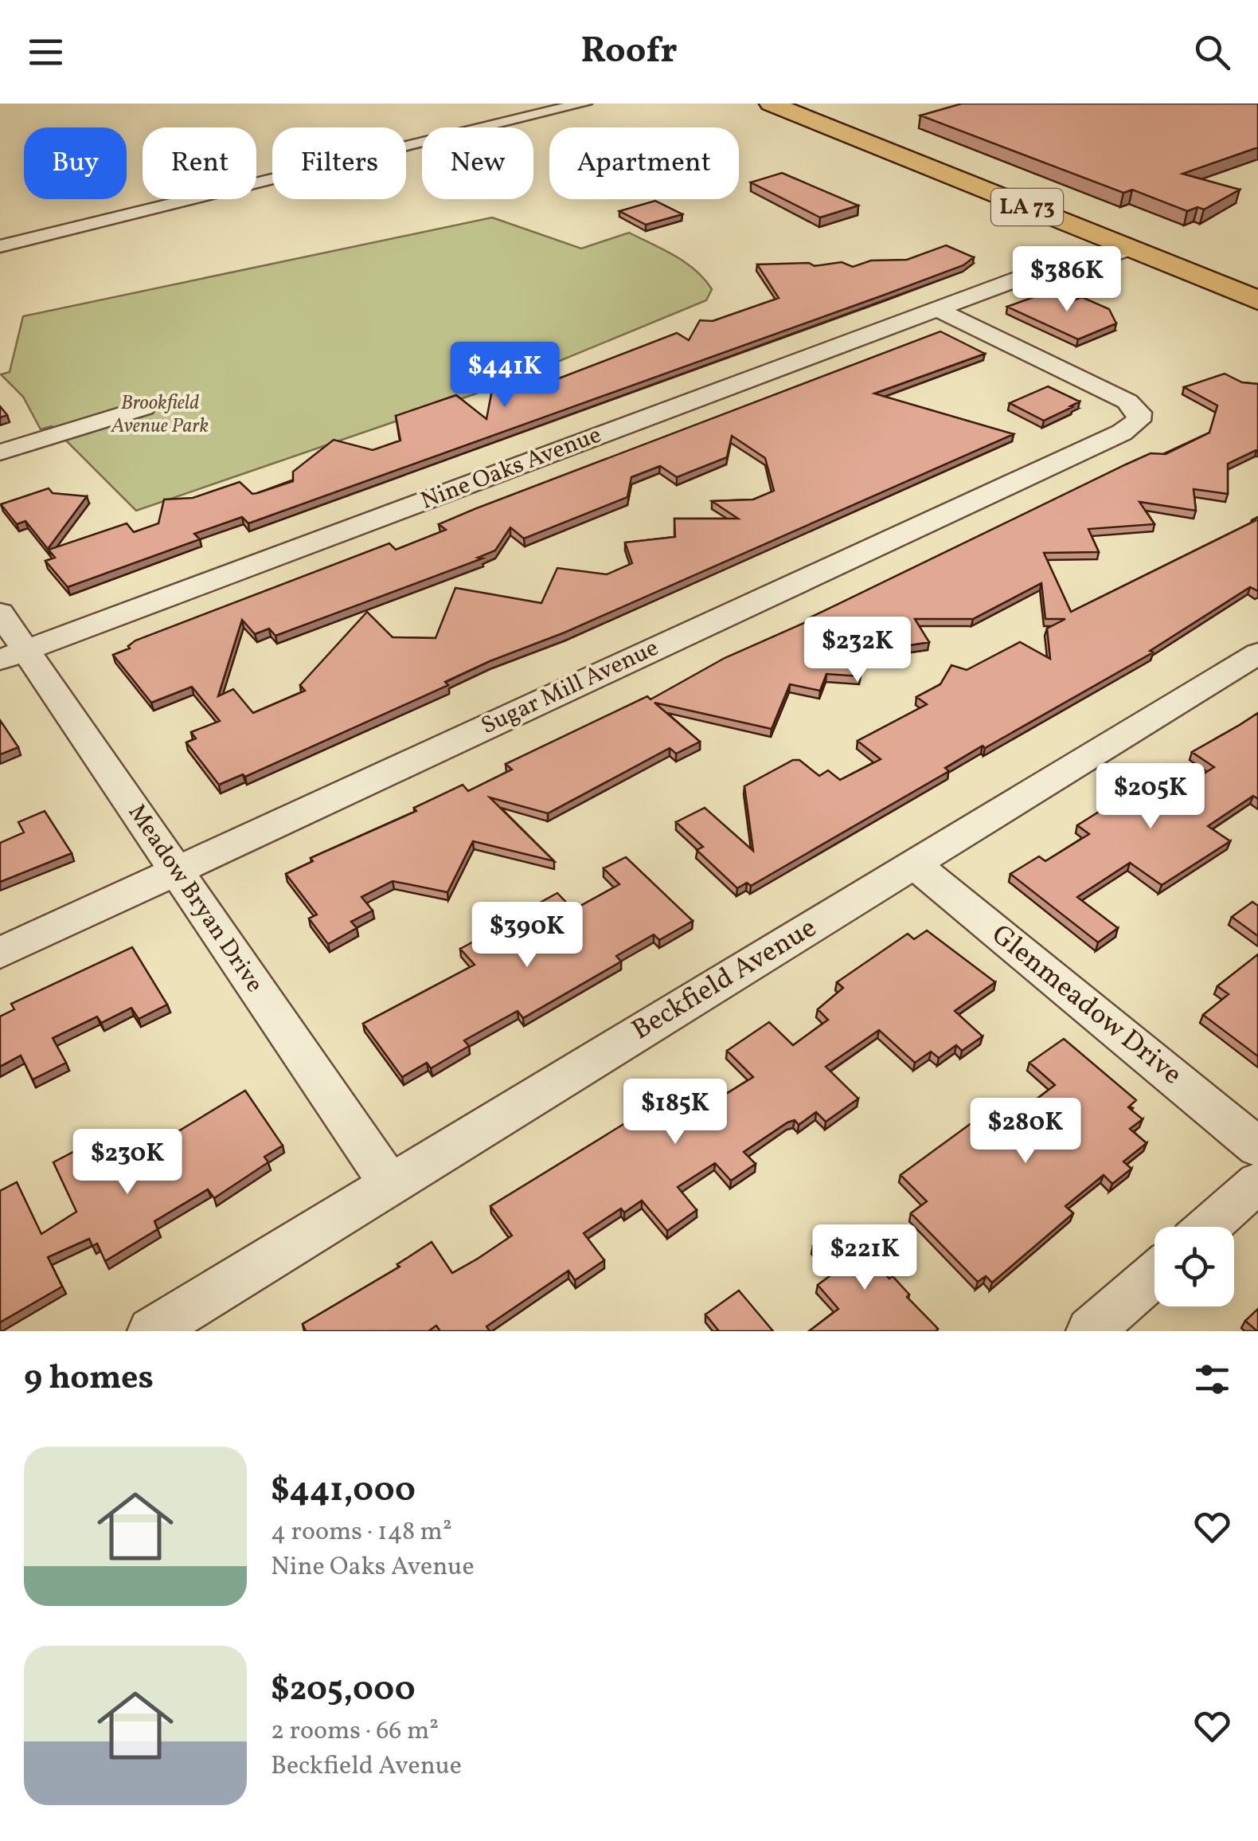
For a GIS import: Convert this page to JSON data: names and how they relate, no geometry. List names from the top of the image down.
{
  "streets": {
    "main road": ["LA 73"],
    "street": [
      "Nine Oaks Avenue",
      "Sugar Mill Avenue",
      "Meadow Bryan Drive",
      "Beckfield Avenue",
      "Glenmeadow Drive"
    ]
  },
  "crossings": [
    ["LA 73", "Nine Oaks Avenue"],
    ["Nine Oaks Avenue", "Sugar Mill Avenue"],
    ["Nine Oaks Avenue", "Meadow Bryan Drive"],
    ["Sugar Mill Avenue", "Meadow Bryan Drive"],
    ["Meadow Bryan Drive", "Beckfield Avenue"],
    ["Beckfield Avenue", "Glenmeadow Drive"]
  ],
  "parks": ["Brookfield Avenue Park"],
  "page": {
    "header": "Roofr",
    "chip": [
      "Buy",
      "Rent",
      "Filters",
      "New",
      "Apartment"
    ],
    "price": [
      "$386K",
      "$441K",
      "$232K",
      "$205K",
      "$390K",
      "$185K",
      "$280K",
      "$230K",
      "$221K"
    ],
    "heading": "9 homes",
    "list": [
      {
        "name": "$441,000",
        "note": "4 rooms · 148 m² · Nine Oaks Avenue"
      },
      {
        "name": "$205,000",
        "note": "2 rooms · 66 m² · Beckfield Avenue"
      }
    ]
  }
}
